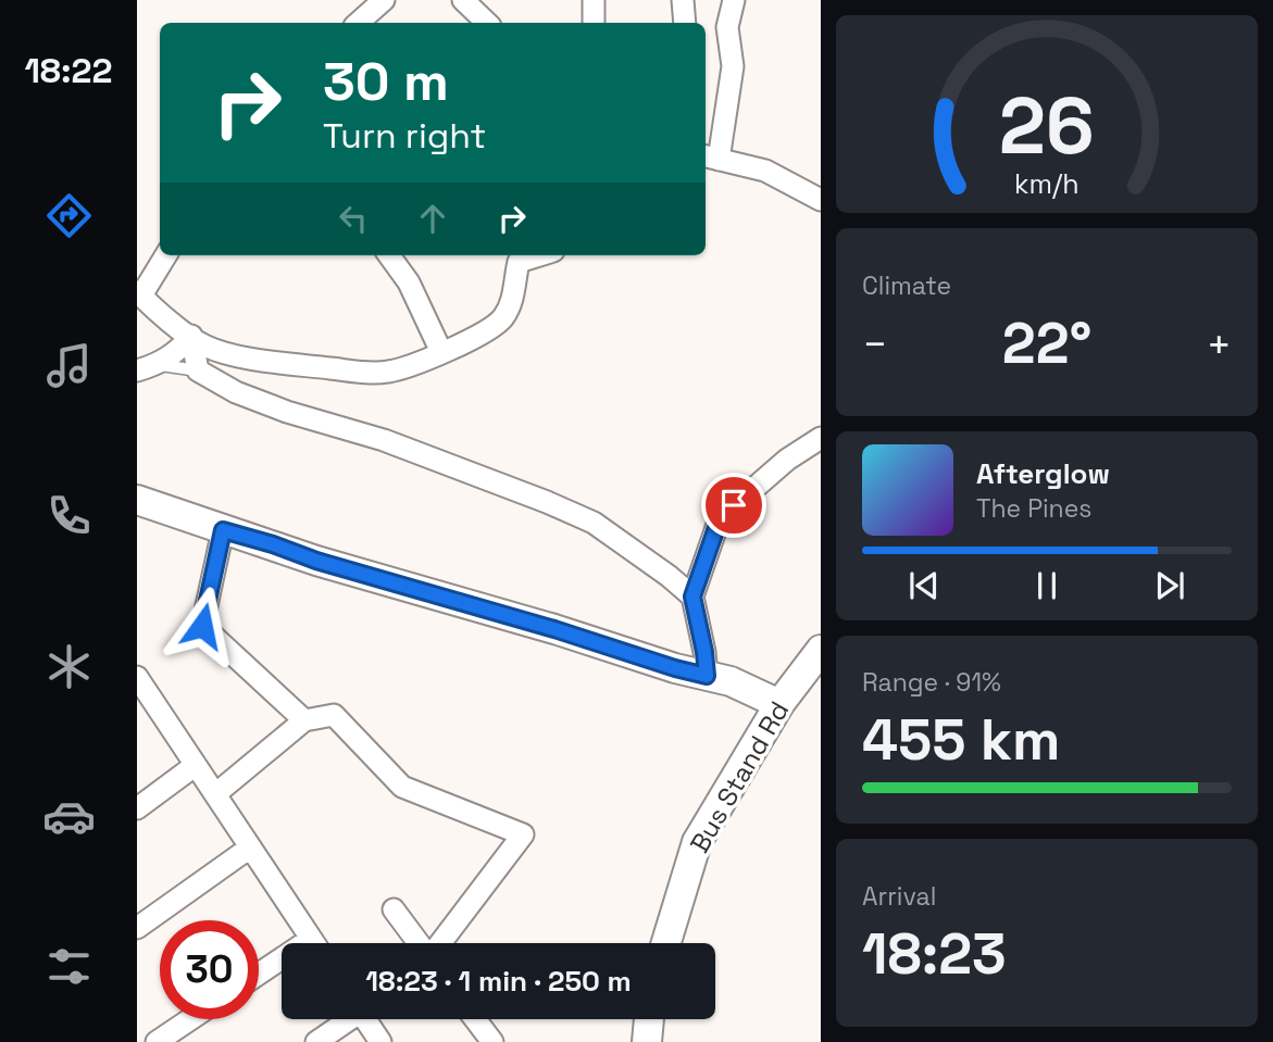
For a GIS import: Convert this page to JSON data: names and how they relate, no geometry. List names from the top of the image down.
{
  "streets": {
    "street": ["Bus Stand Rd"]
  },
  "page": {
    "tabs": "18:22",
    "turn": ["30 m", "Turn right"],
    "tile": [
      "Climate",
      ["Range · 91%", "455 km"],
      ["Arrival", "18:23"]
    ],
    "heat": ["−", "22°", "+"],
    "song": ["Afterglow", "The Pines"],
    "limit": "30",
    "trip": "18:23 · 1 min · 250 m",
    "gauge": ["26", "km/h"]
  }
}
